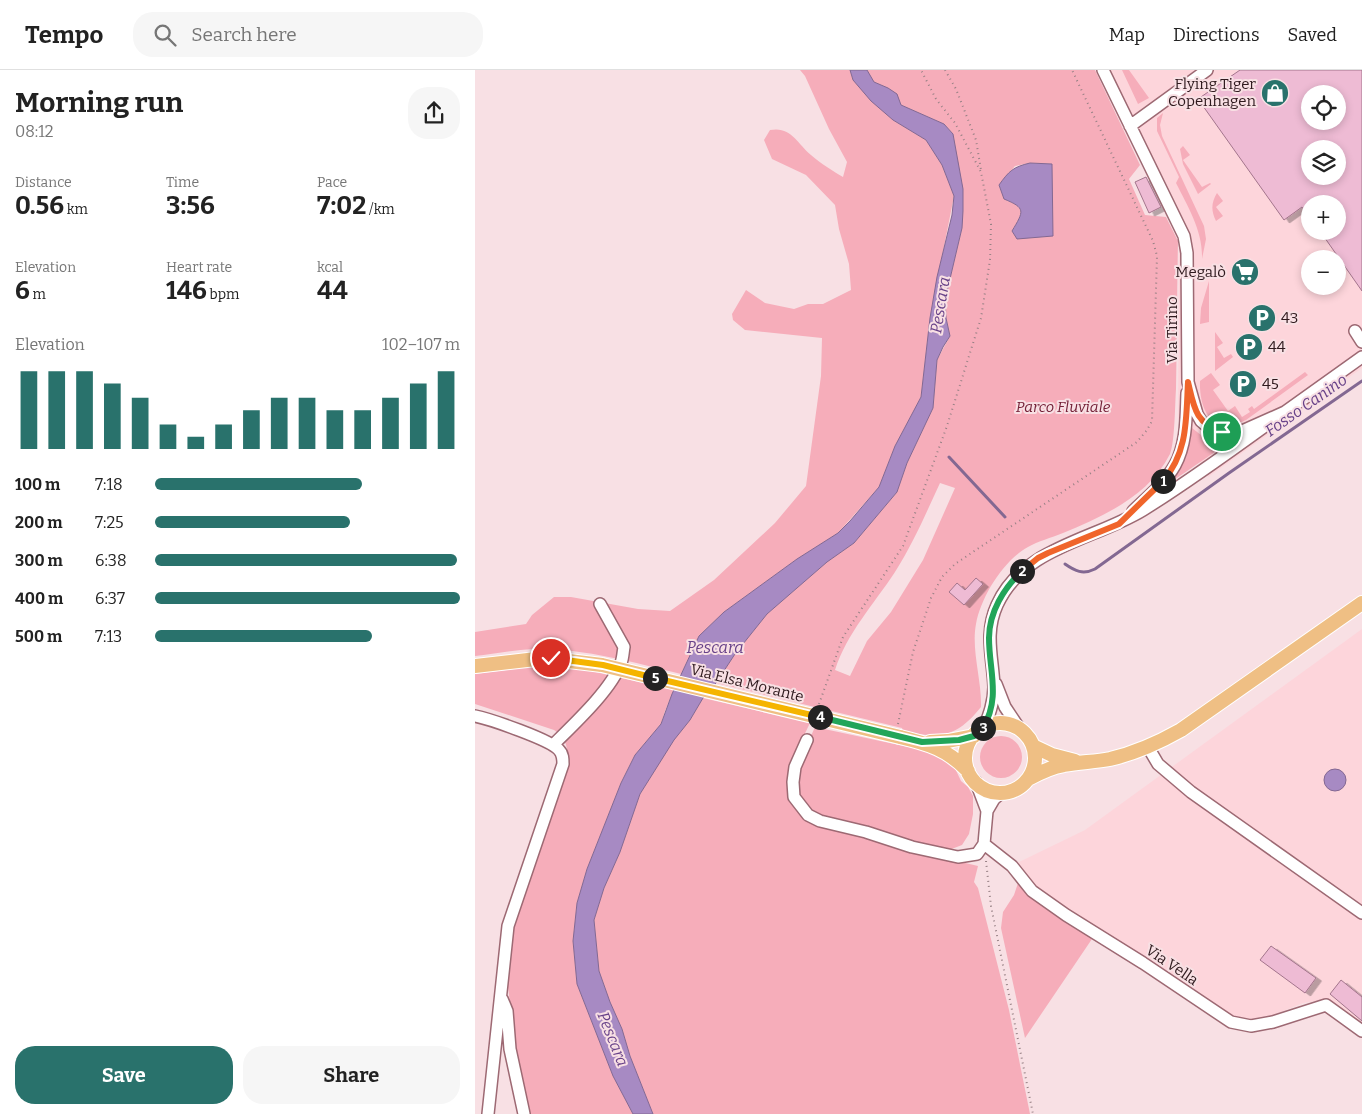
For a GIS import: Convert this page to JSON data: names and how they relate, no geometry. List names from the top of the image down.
{
  "streets": {
    "main road": ["Via Elsa Morante"],
    "street": ["Via Tirino", "Via Vella"]
  },
  "water": ["Pescara", "Fosso Canino"],
  "parks": ["Parco Fluviale"],
  "places": {
    "shop": ["Flying Tiger Copenhagen"],
    "supermarket": ["Megalò"],
    "parking": ["43", "44", "45"]
  },
  "page": {
    "header": "Tempo",
    "search": "Search here",
    "nav": ["Map", "Directions", "Saved"],
    "heading": ["Morning run", "08:12"],
    "map_buttons": ["+", "−"],
    "stats": [
      ["Distance", "0.56 km"],
      ["Time", "3:56"],
      ["Pace", "7:02 /km"],
      ["Elevation", "6 m"],
      ["Heart rate", "146 bpm"],
      ["kcal", "44"]
    ],
    "chart": ["Elevation", "102–107 m"],
    "list": [
      {
        "name": "100 m",
        "note": "7:18"
      },
      {
        "name": "200 m",
        "note": "7:25"
      },
      {
        "name": "300 m",
        "note": "6:38"
      },
      {
        "name": "400 m",
        "note": "6:37"
      },
      {
        "name": "500 m",
        "note": "7:13"
      }
    ],
    "pins": [
      "1",
      "2",
      "5",
      "4",
      "3"
    ],
    "buttons": ["Save", "Share"]
  }
}
